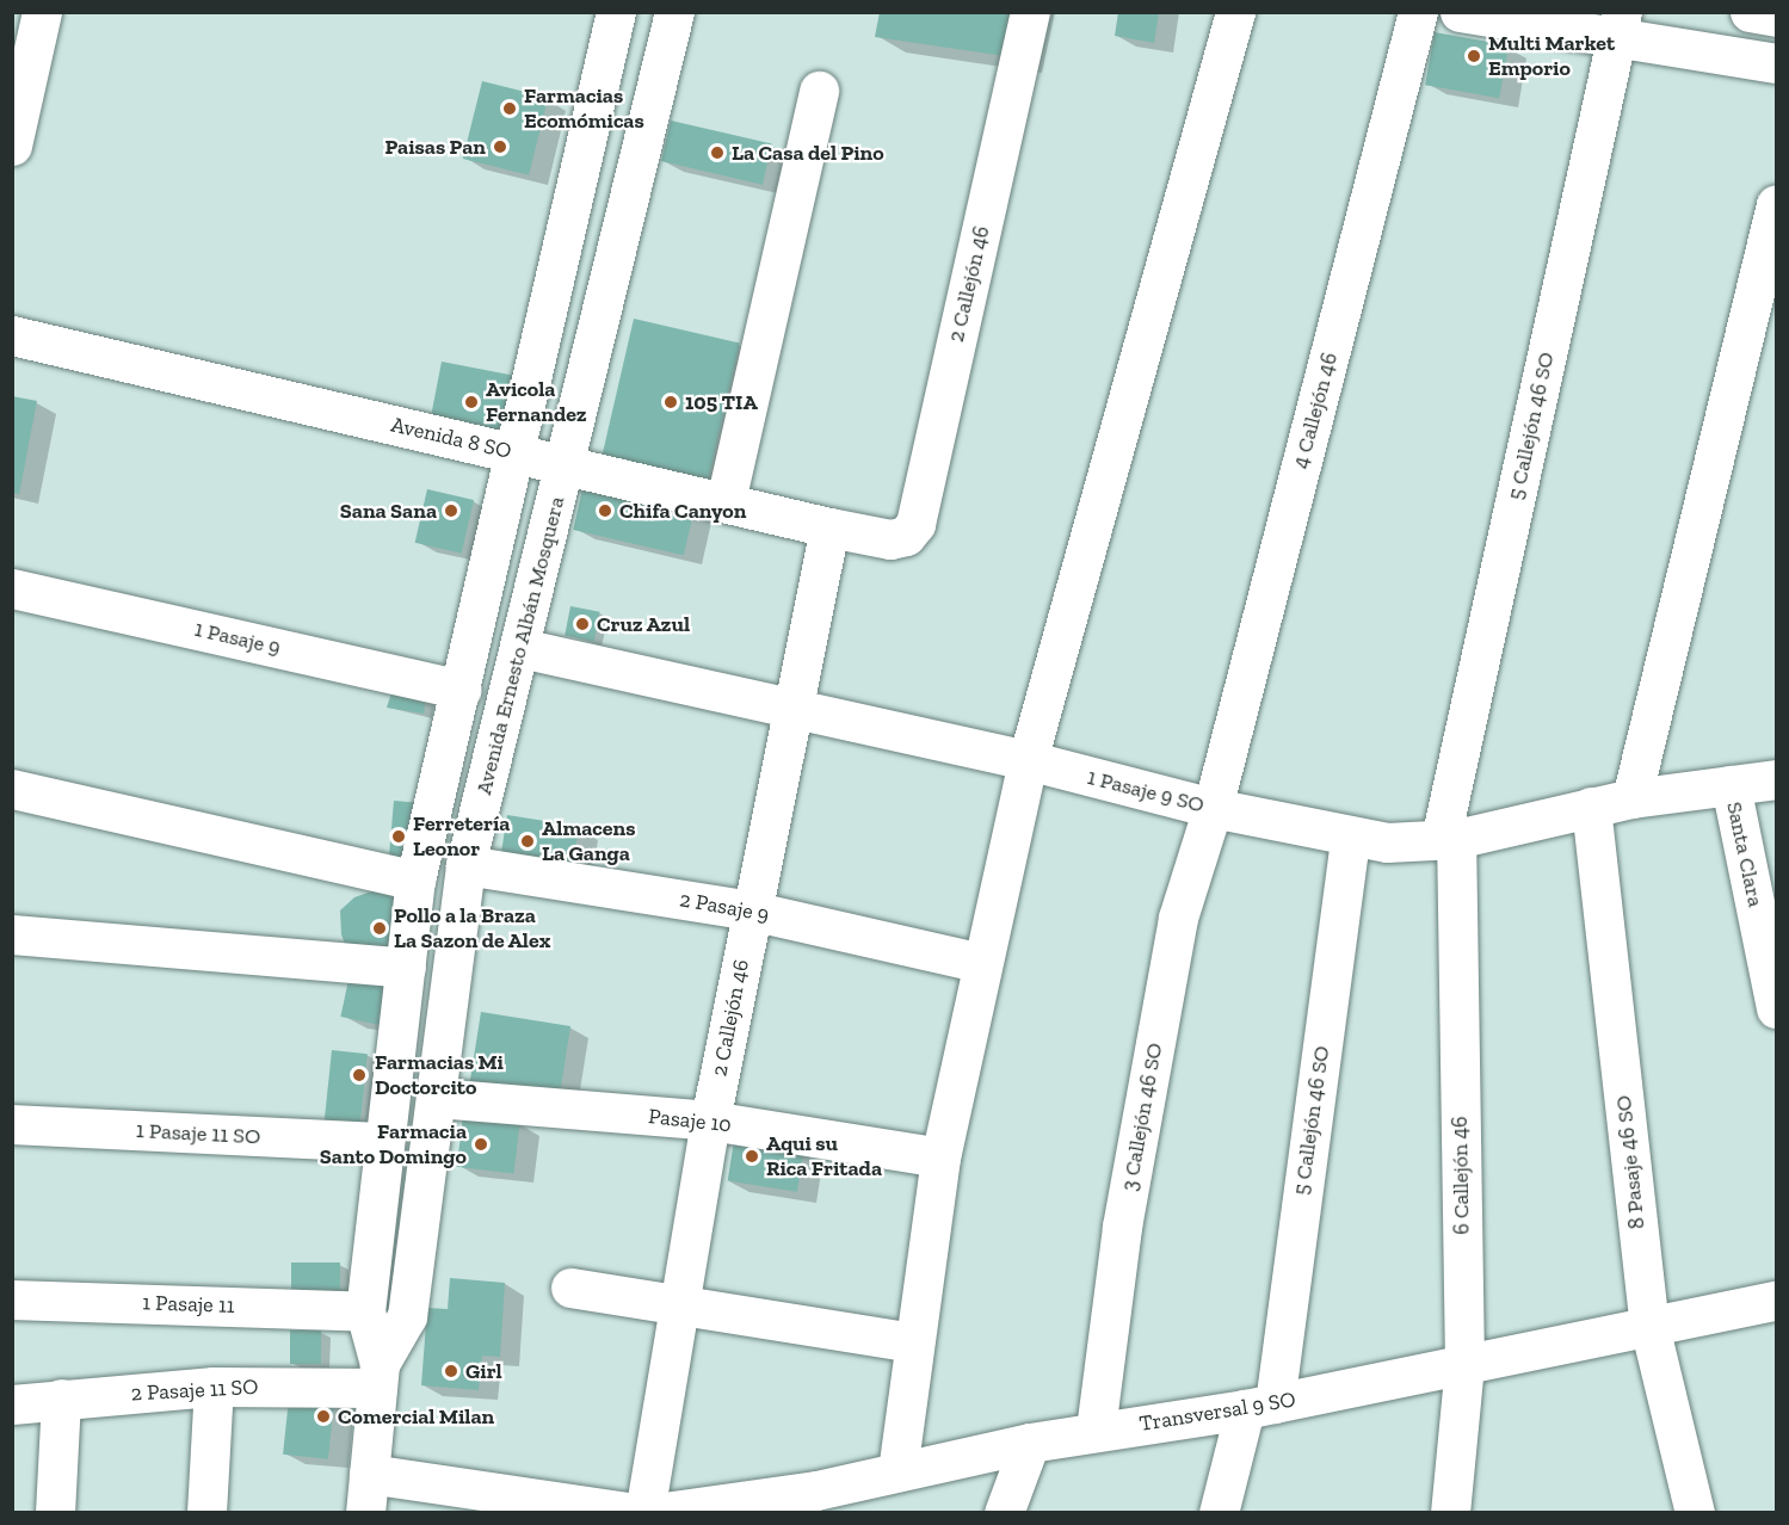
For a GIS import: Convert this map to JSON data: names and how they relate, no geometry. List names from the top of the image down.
{
  "streets": {
    "street": [
      "2 Callejón 46",
      "4 Callejón 46",
      "5 Callejón 46 SO",
      "Avenida 8 SO",
      "1 Pasaje 9",
      "Avenida Ernesto Albán Mosquera",
      "1 Pasaje 9 SO",
      "Santa Clara",
      "2 Pasaje 9",
      "3 Callejón 46 SO",
      "Pasaje 10",
      "1 Pasaje 11 SO",
      "8 Pasaje 46 SO",
      "6 Callejón 46",
      "1 Pasaje 11",
      "2 Pasaje 11 SO",
      "Transversal 9 SO"
    ]
  },
  "crossings": [
    ["2 Callejón 46", "Avenida 8 SO"],
    ["2 Callejón 46", "1 Pasaje 9 SO"],
    ["2 Callejón 46", "2 Pasaje 9"],
    ["2 Callejón 46", "Pasaje 10"],
    ["4 Callejón 46", "1 Pasaje 9 SO"],
    ["4 Callejón 46", "3 Callejón 46 SO"],
    ["5 Callejón 46 SO", "1 Pasaje 9 SO"],
    ["5 Callejón 46 SO", "6 Callejón 46"],
    ["5 Callejón 46 SO", "Transversal 9 SO"],
    ["Avenida 8 SO", "Avenida Ernesto Albán Mosquera"],
    ["1 Pasaje 9", "Avenida Ernesto Albán Mosquera"],
    ["Avenida Ernesto Albán Mosquera", "1 Pasaje 9 SO"],
    ["Avenida Ernesto Albán Mosquera", "2 Pasaje 9"],
    ["Avenida Ernesto Albán Mosquera", "Pasaje 10"],
    ["Avenida Ernesto Albán Mosquera", "1 Pasaje 11 SO"],
    ["Avenida Ernesto Albán Mosquera", "1 Pasaje 11"],
    ["Avenida Ernesto Albán Mosquera", "2 Pasaje 11 SO"],
    ["1 Pasaje 9 SO", "Santa Clara"],
    ["1 Pasaje 9 SO", "3 Callejón 46 SO"],
    ["1 Pasaje 9 SO", "8 Pasaje 46 SO"],
    ["1 Pasaje 9 SO", "6 Callejón 46"],
    ["3 Callejón 46 SO", "Transversal 9 SO"],
    ["8 Pasaje 46 SO", "Transversal 9 SO"],
    ["6 Callejón 46", "Transversal 9 SO"]
  ],
  "places": [
    "Multi Market Emporio",
    "Farmacias Ecomómicas",
    "Paisas Pan",
    "La Casa del Pino",
    "Avicola Fernandez",
    "105 TIA",
    "Sana Sana",
    "Chifa Canyon",
    "Cruz Azul",
    "Ferretería Leonor",
    "Almacens La Ganga",
    "Pollo a la Braza La Sazon de Alex",
    "Farmacias Mi Doctorcito",
    "Farmacia Santo Domingo",
    "Aqui su Rica Fritada",
    "Girl",
    "Comercial Milan"
  ]
}
